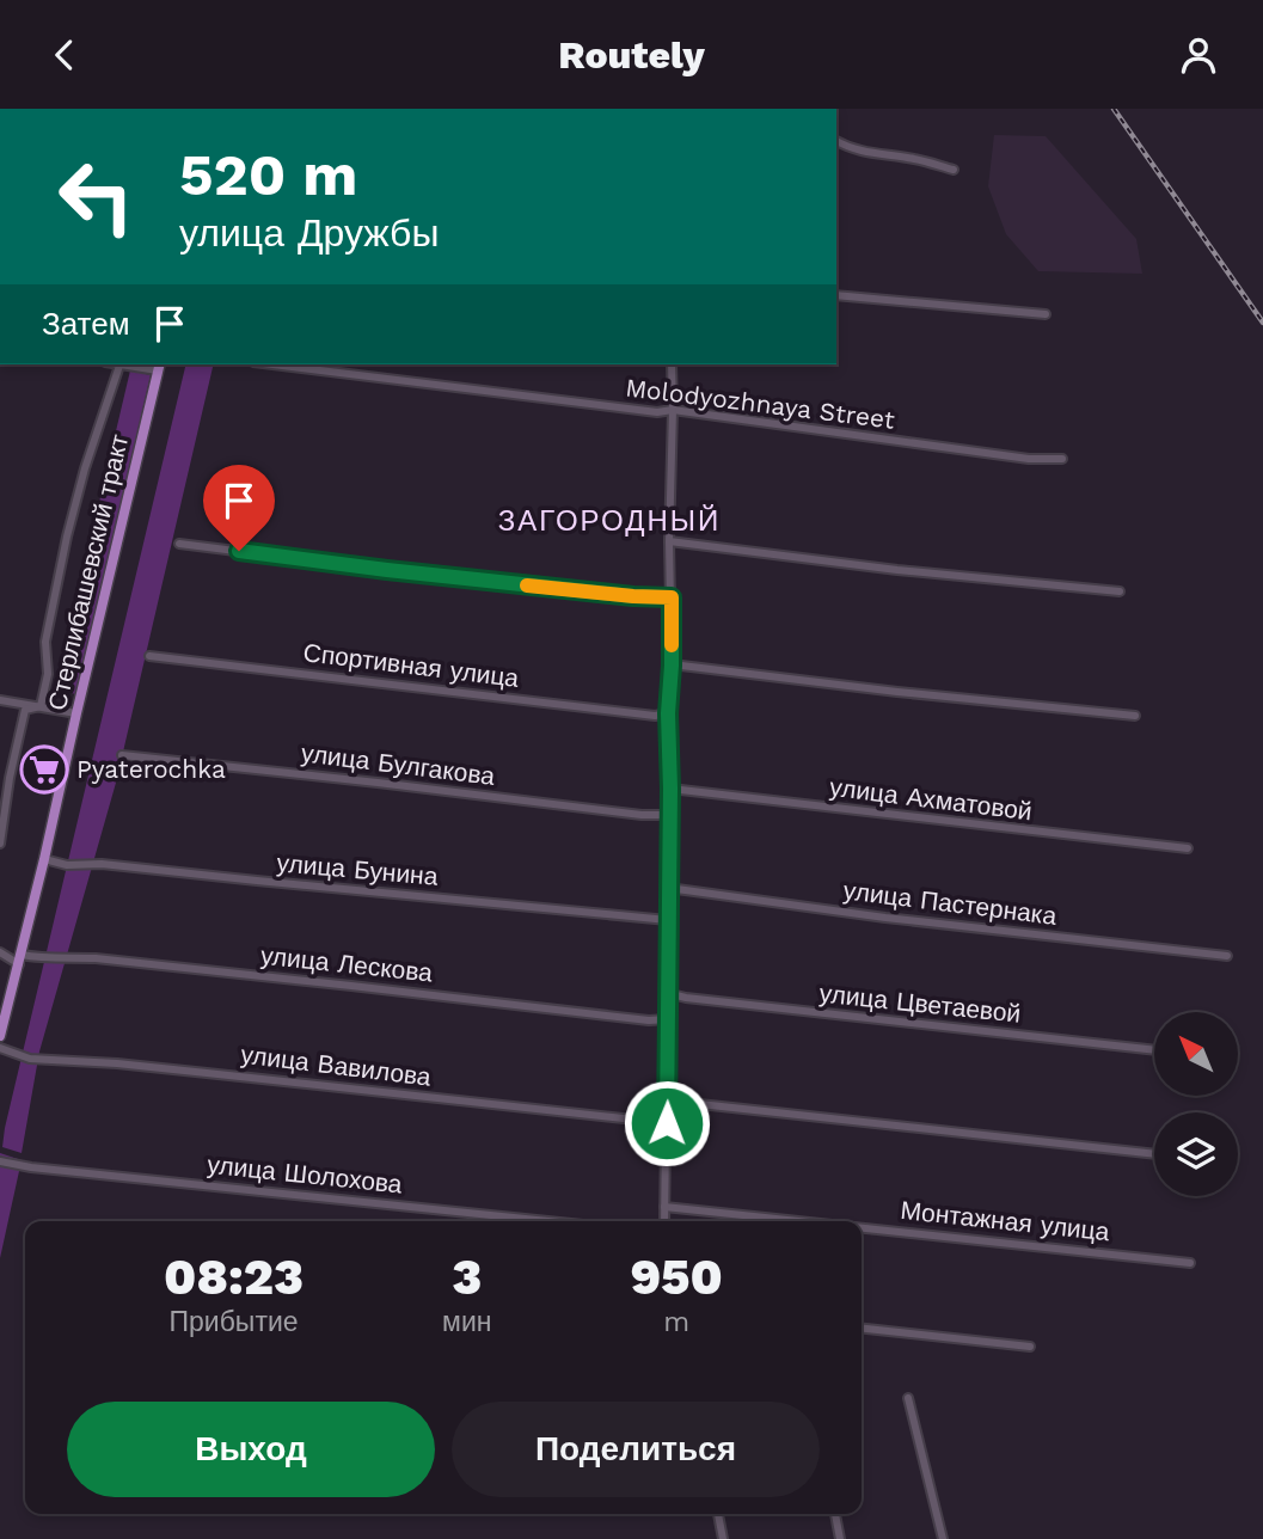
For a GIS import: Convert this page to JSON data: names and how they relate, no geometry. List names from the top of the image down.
{
  "streets": {
    "main road": ["Стерлибашевский тракт"],
    "street": [
      "Molodyozhnaya Street",
      "Спортивная улица",
      "улица Булгакова",
      "улица Ахматовой",
      "улица Бунина",
      "улица Пастернака",
      "улица Лескова",
      "улица Цветаевой",
      "улица Вавилова",
      "улица Шолохова",
      "Монтажная улица"
    ]
  },
  "crossings": [
    ["Стерлибашевский тракт", "улица Бунина"],
    ["Стерлибашевский тракт", "улица Лескова"]
  ],
  "districts": ["ЗАГОРОДНЫЙ"],
  "places": {
    "supermarket": ["Pyaterochka"]
  },
  "north": "top left",
  "page": {
    "header": "Routely",
    "turn": ["520 m", "улица Дружбы"],
    "then": "Затем",
    "eta": [
      "08:23",
      "Прибытие",
      "3",
      "мин",
      "950",
      "m"
    ],
    "buttons": ["Выход", "Поделиться"]
  }
}
